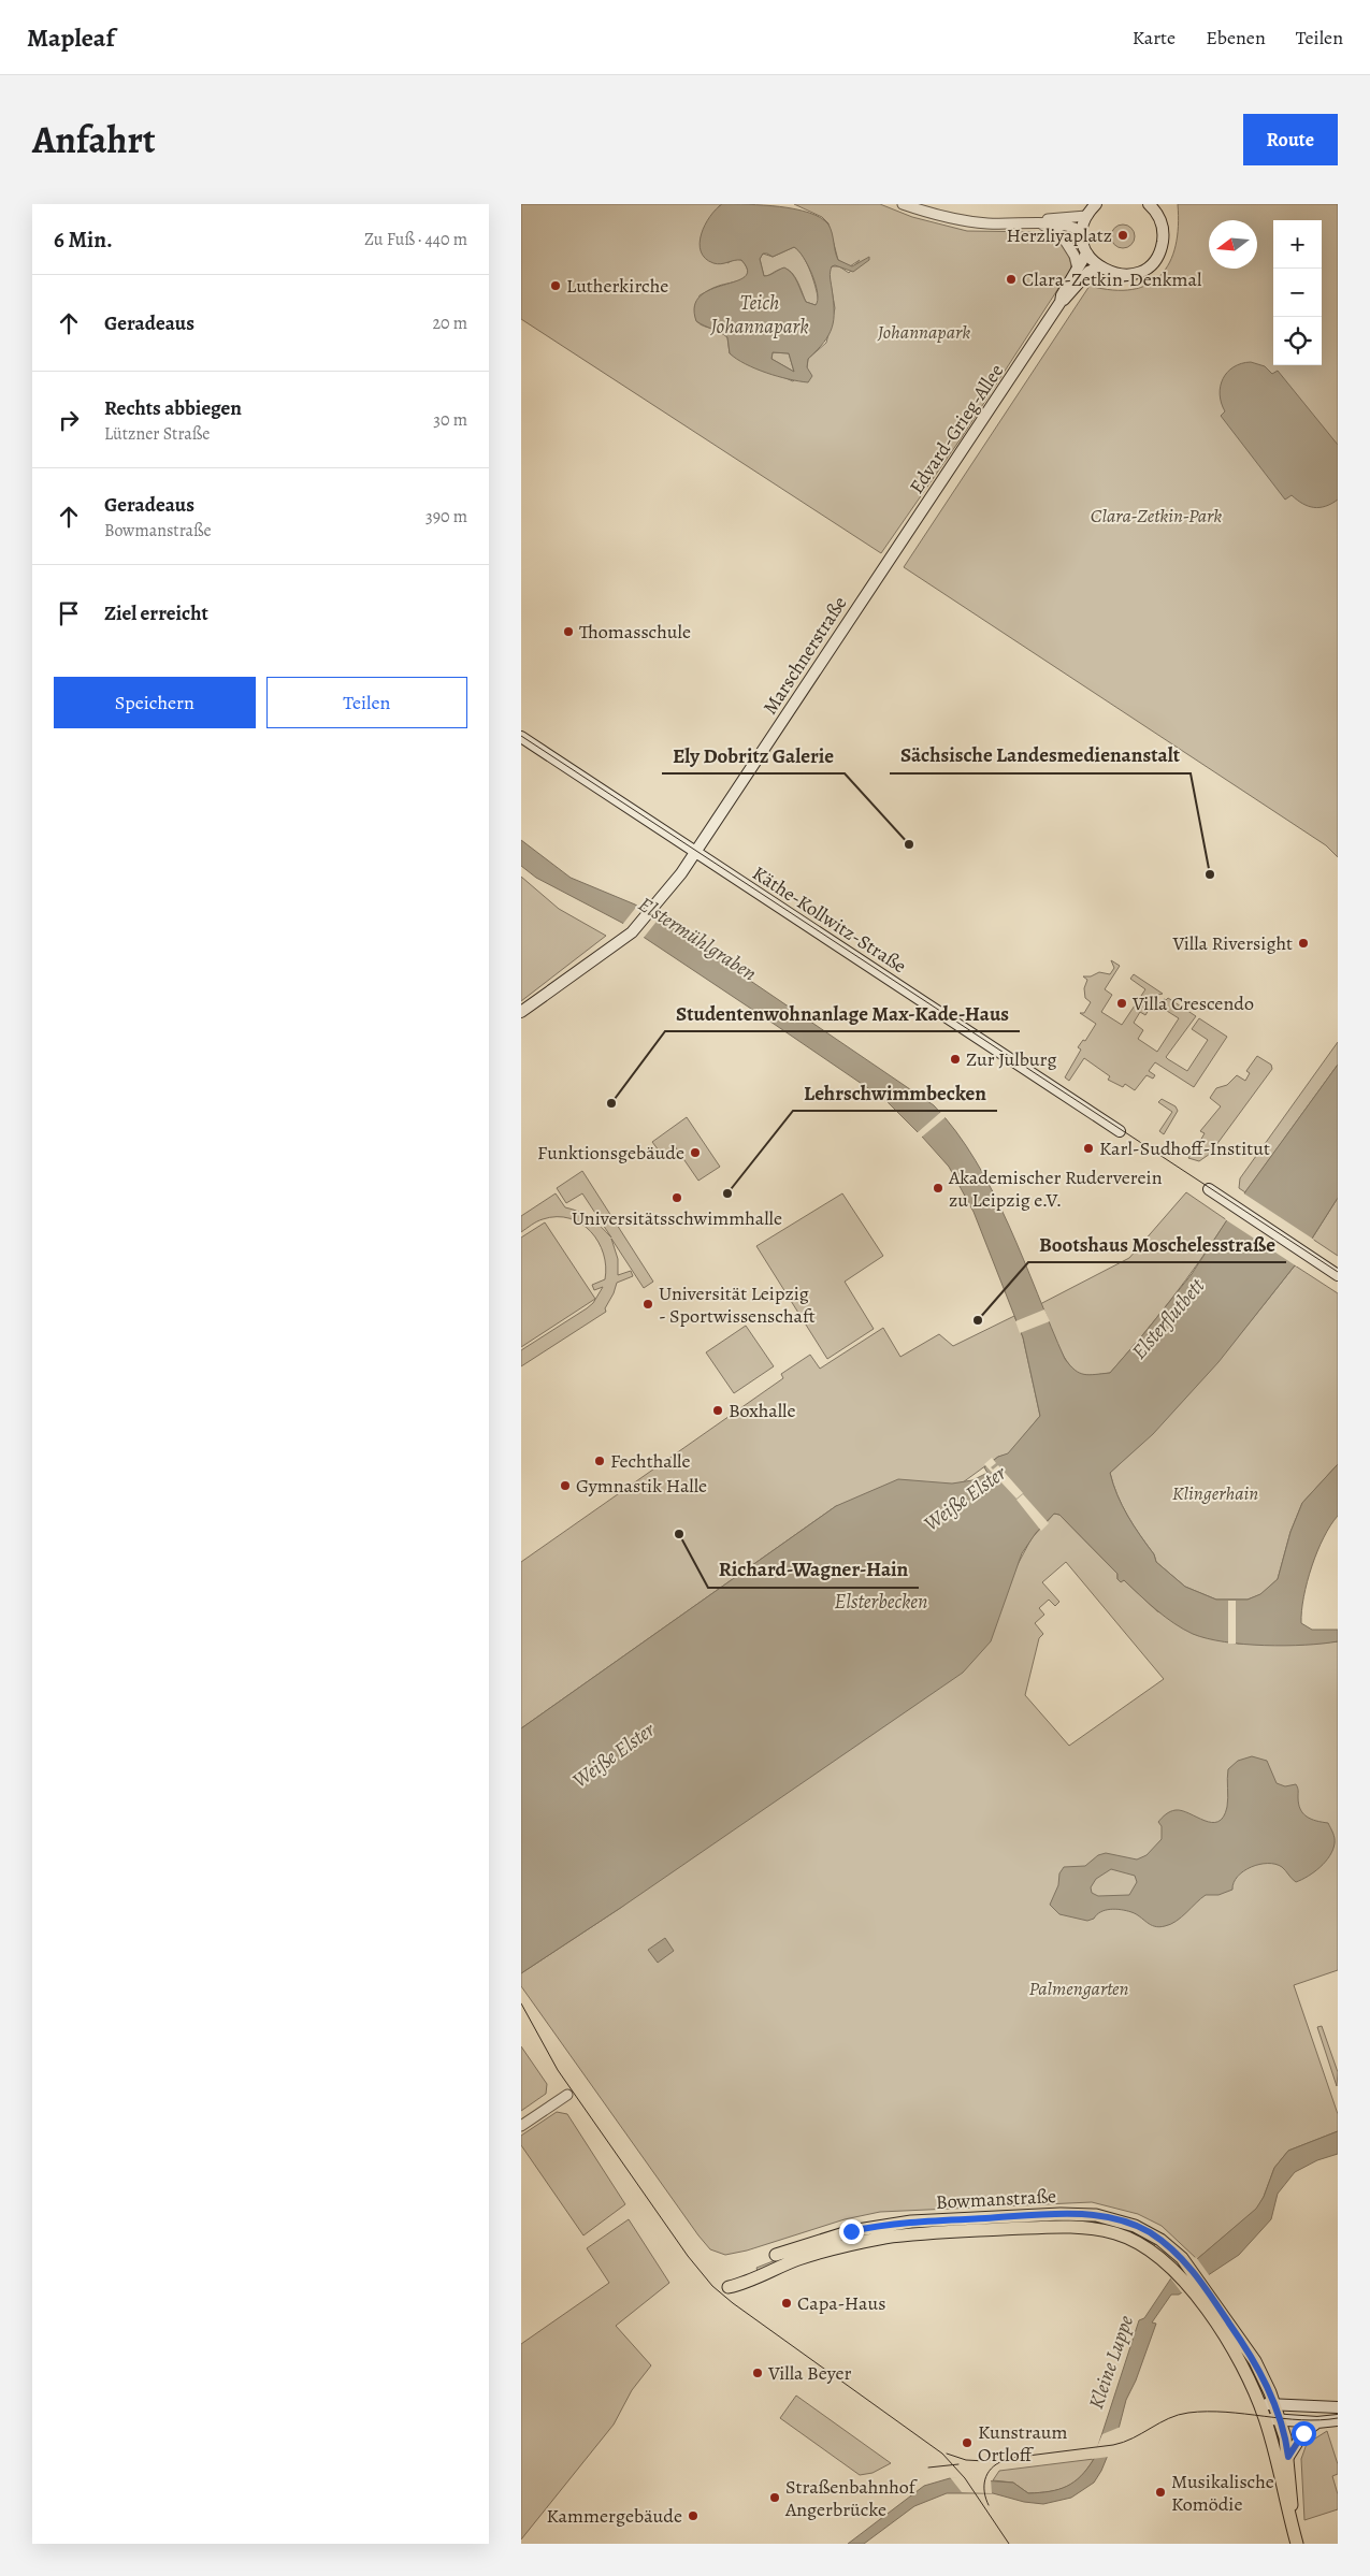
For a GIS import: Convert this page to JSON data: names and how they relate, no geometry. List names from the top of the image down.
{
  "streets": {
    "main road": [
      "Edvard-Grieg-Allee",
      "Marschnerstraße",
      "Käthe-Kollwitz-Straße",
      "Bowmanstraße"
    ]
  },
  "crossings": [
    ["Edvard-Grieg-Allee", "Marschnerstraße"],
    ["Marschnerstraße", "Käthe-Kollwitz-Straße"]
  ],
  "water": [
    "Teich Johannapark",
    "Elstermühlgraben",
    "Elsterflutbett",
    "Weiße Elster",
    "Elsterbecken",
    "Kleine Luppe"
  ],
  "parks": [
    "Johannapark",
    "Clara-Zetkin-Park",
    "Klingerhain",
    "Palmengarten"
  ],
  "places": [
    "Herzliyaplatz",
    "Clara-Zetkin-Denkmal",
    "Lutherkirche",
    "Thomasschule",
    "Ely Dobritz Galerie",
    "Sächsische Landesmedienanstalt",
    "Villa Riversight",
    "Villa Crescendo",
    "Zur Julburg",
    "Studentenwohnanlage Max-Kade-Haus",
    "Karl-Sudhoff-Institut",
    "Funktionsgebäude",
    "Akademischer Ruderverein zu Leipzig e.V.",
    "Lehrschwimmbecken",
    "Universitätsschwimmhalle",
    "Universität Leipzig - Sportwissenschaft",
    "Bootshaus Moschelesstraße",
    "Boxhalle",
    "Fechthalle",
    "Gymnastik Halle",
    "Richard-Wagner-Hain",
    "Capa-Haus",
    "Villa Beyer",
    "Kunstraum Ortloff",
    "Musikalische Komödie",
    "Straßenbahnhof Angerbrücke",
    "Kammergebäude"
  ],
  "north": "left",
  "page": {
    "header": "Mapleaf",
    "nav": ["Karte", "Ebenen", "Teilen"],
    "title": "Anfahrt",
    "buttons": [
      "Route",
      ["Speichern", "Teilen"]
    ],
    "heading": ["6 Min.", "Zu Fuß · 440 m"],
    "map_buttons": ["+", "−"],
    "list": [
      ["Geradeaus", "20 m"],
      ["Rechts abbiegen", "Lützner Straße", "30 m"],
      ["Geradeaus", "Bowmanstraße", "390 m"],
      "Ziel erreicht"
    ]
  }
}
